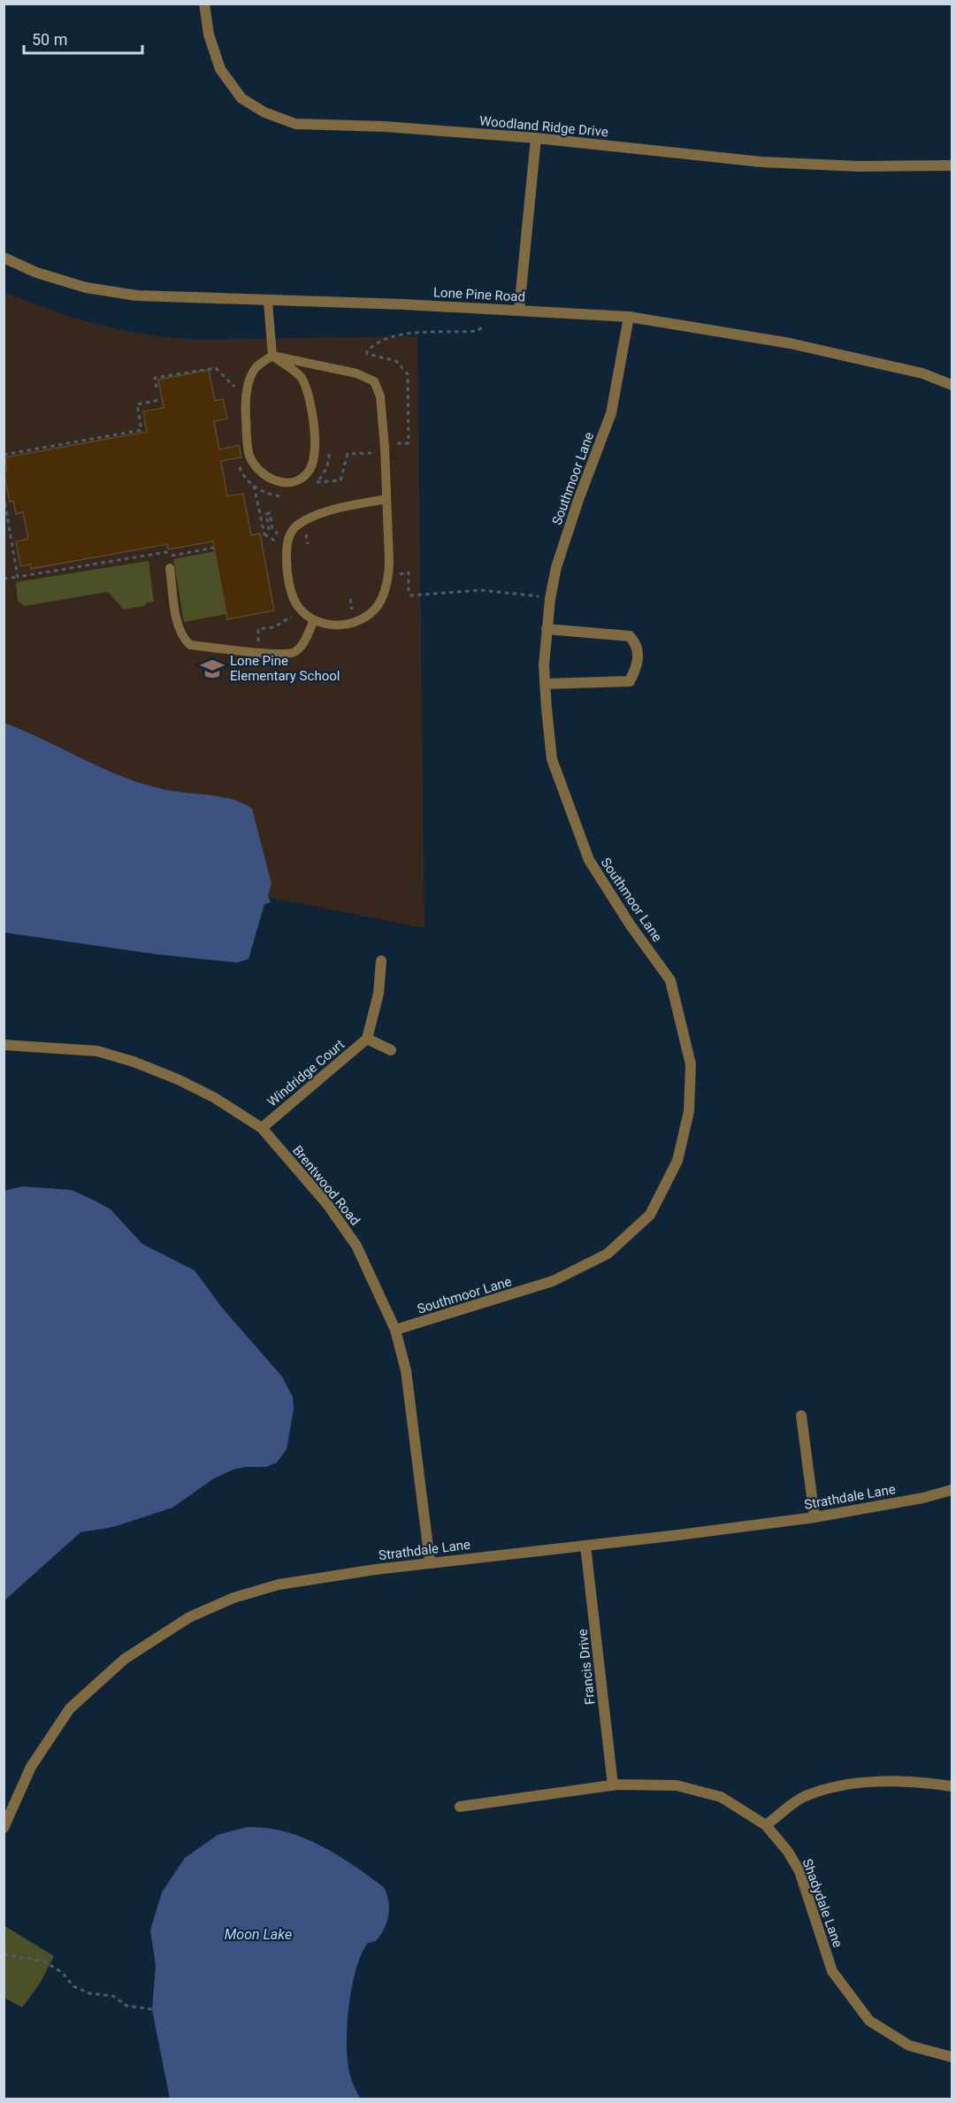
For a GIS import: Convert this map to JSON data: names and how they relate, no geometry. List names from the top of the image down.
{
  "streets": {
    "street": [
      "Woodland Ridge Drive",
      "Lone Pine Road",
      "Southmoor Lane",
      "Windridge Court",
      "Brentwood Road",
      "Strathdale Lane",
      "Francis Drive",
      "Shadydale Lane"
    ]
  },
  "crossings": [
    ["Lone Pine Road", "Southmoor Lane"],
    ["Southmoor Lane", "Brentwood Road"],
    ["Windridge Court", "Brentwood Road"],
    ["Brentwood Road", "Strathdale Lane"],
    ["Strathdale Lane", "Francis Drive"],
    ["Francis Drive", "Shadydale Lane"]
  ],
  "water": ["Moon Lake"],
  "places": {
    "school or university": ["Lone Pine Elementary School"]
  },
  "scale_bar": "50 m"
}
